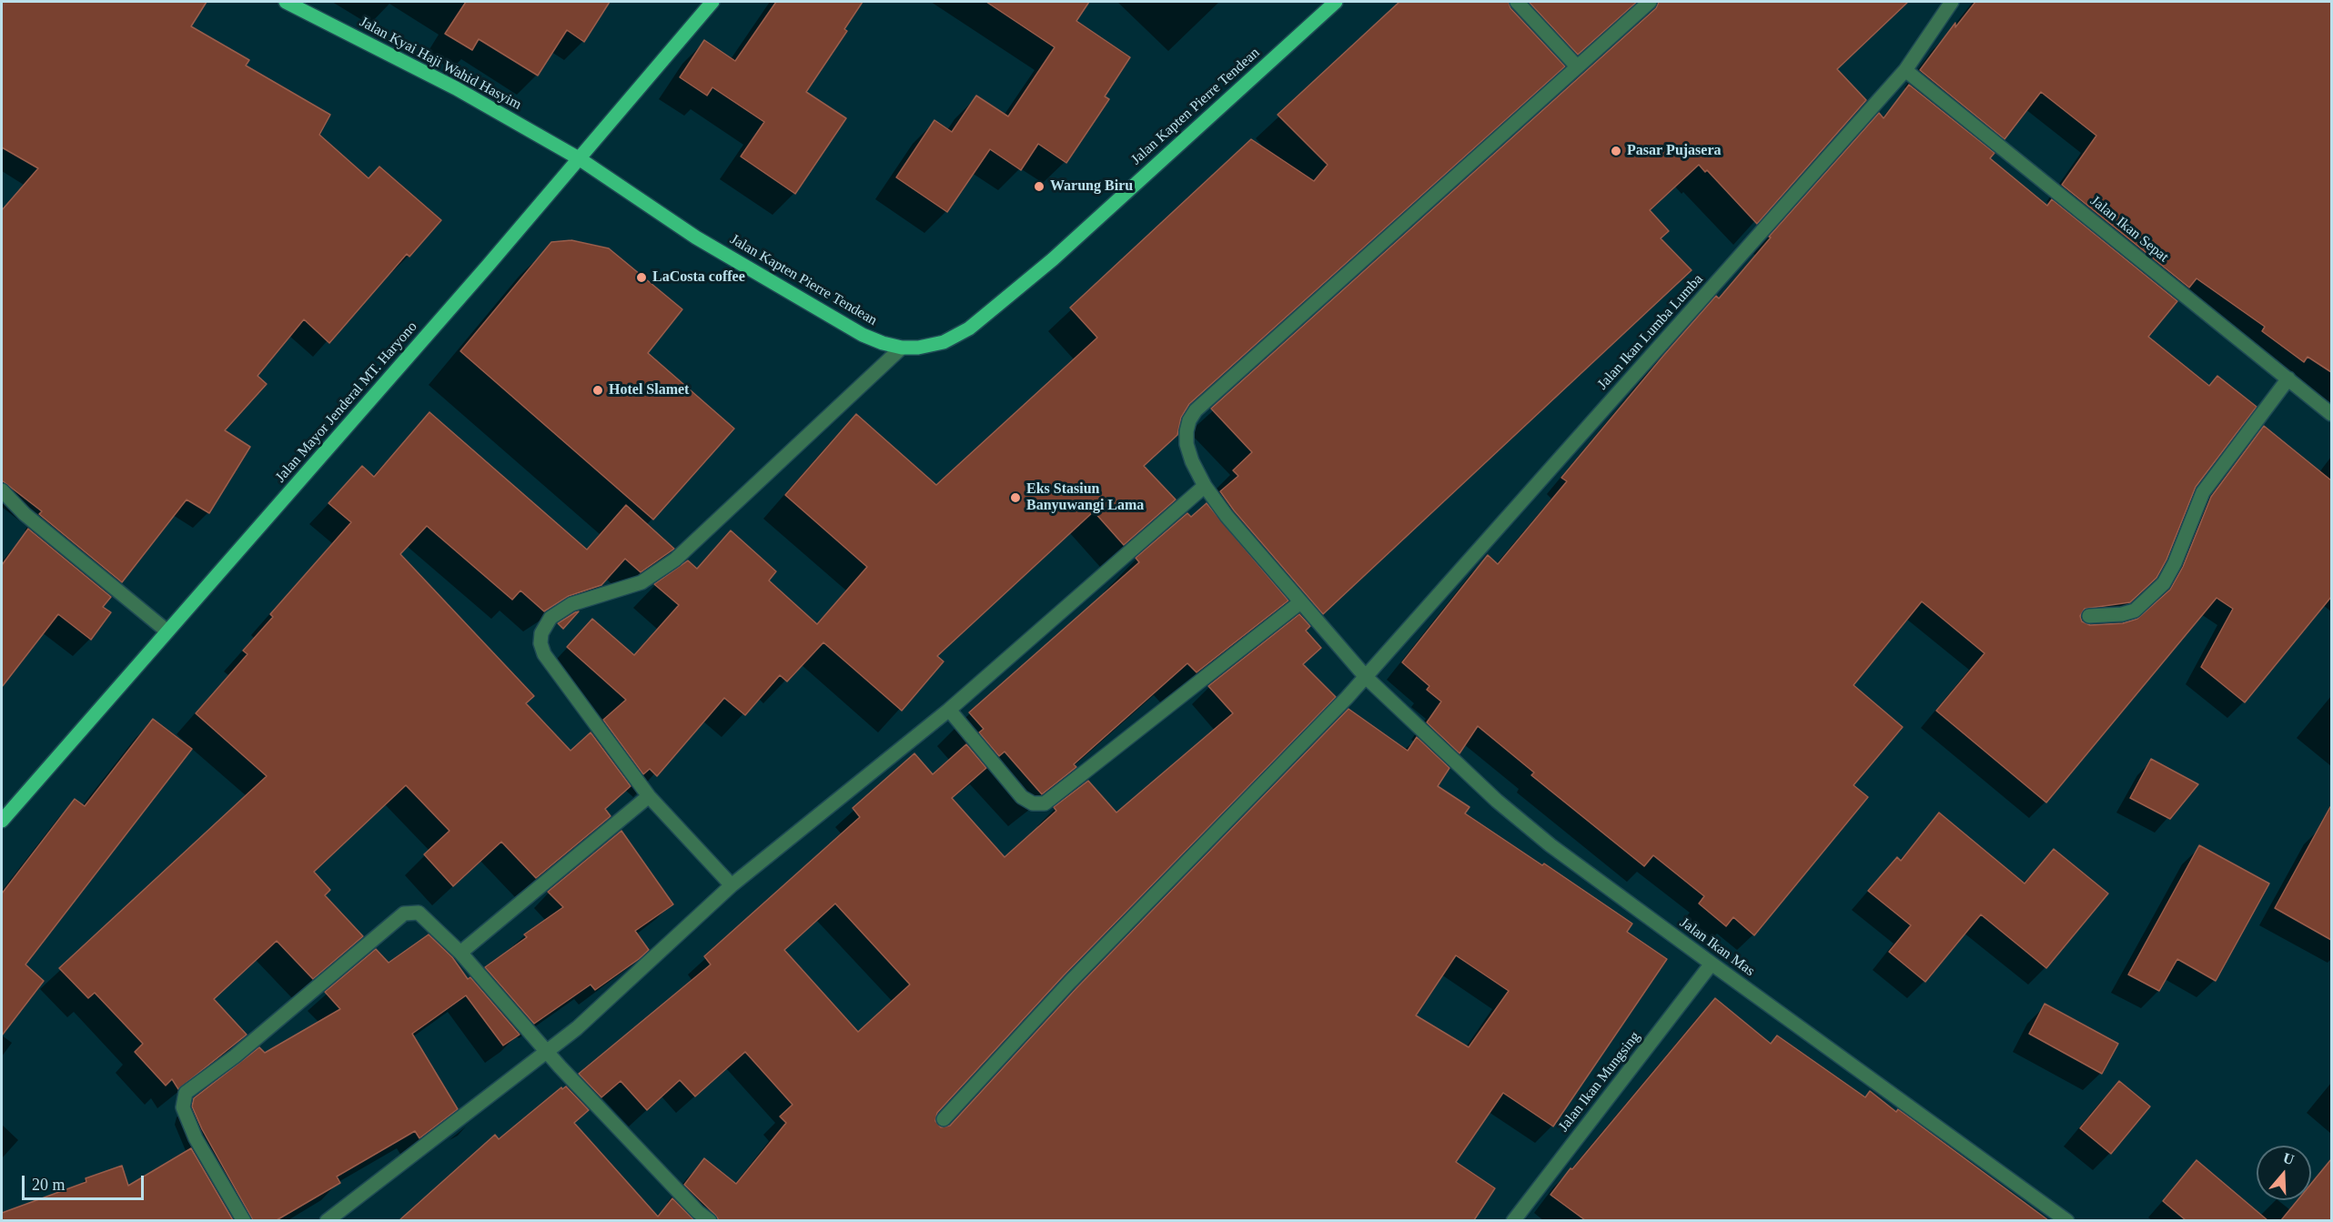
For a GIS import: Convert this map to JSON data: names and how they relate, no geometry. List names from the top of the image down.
{
  "streets": {
    "main road": ["Jalan Kyai Haji Wahid Hasyim", "Jalan Kapten Pierre Tendean", "Jalan Mayor Jenderal MT. Haryono"],
    "street": [
      "Jalan Ikan Sepat",
      "Jalan Ikan Lumba Lumba",
      "Jalan Ikan Mas",
      "Jalan Ikan Mungsing"
    ]
  },
  "crossings": [
    ["Jalan Kyai Haji Wahid Hasyim", "Jalan Kapten Pierre Tendean"],
    ["Jalan Kyai Haji Wahid Hasyim", "Jalan Mayor Jenderal MT. Haryono"],
    ["Jalan Kapten Pierre Tendean", "Jalan Mayor Jenderal MT. Haryono"],
    ["Jalan Ikan Sepat", "Jalan Ikan Lumba Lumba"],
    ["Jalan Ikan Lumba Lumba", "Jalan Ikan Mas"],
    ["Jalan Ikan Mas", "Jalan Ikan Mungsing"]
  ],
  "places": [
    "Pasar Pujasera",
    "Warung Biru",
    "LaCosta coffee",
    "Hotel Slamet",
    "Eks Stasiun Banyuwangi Lama"
  ],
  "scale_bar": "20 m",
  "north": "top"
}
